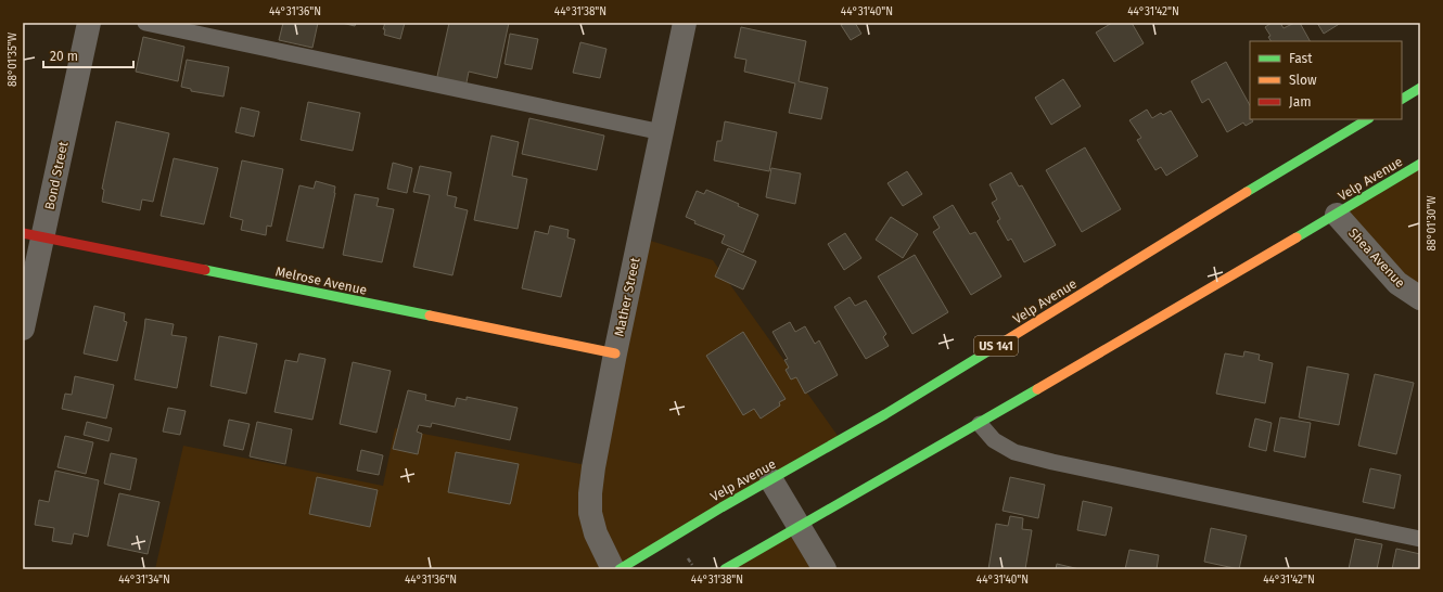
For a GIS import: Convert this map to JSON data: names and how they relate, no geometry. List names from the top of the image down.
{
  "streets": {
    "main road": ["Velp Avenue", "Melrose Avenue", "US 141"],
    "street": ["Bond Street", "Shea Avenue", "Mather Street"]
  },
  "crossings": [
    ["Bond Street", "Melrose Avenue"],
    ["Velp Avenue", "Shea Avenue"],
    ["Melrose Avenue", "Mather Street"]
  ],
  "legend": ["Fast", "Slow", "Jam"],
  "scale_bar": "20 m",
  "coordinates": [
    "44°31'36\"N",
    "44°31'38\"N",
    "44°31'40\"N",
    "44°31'42\"N",
    "88°01'35\"W",
    "88°01'30\"W",
    "44°31'34\"N"
  ]
}
